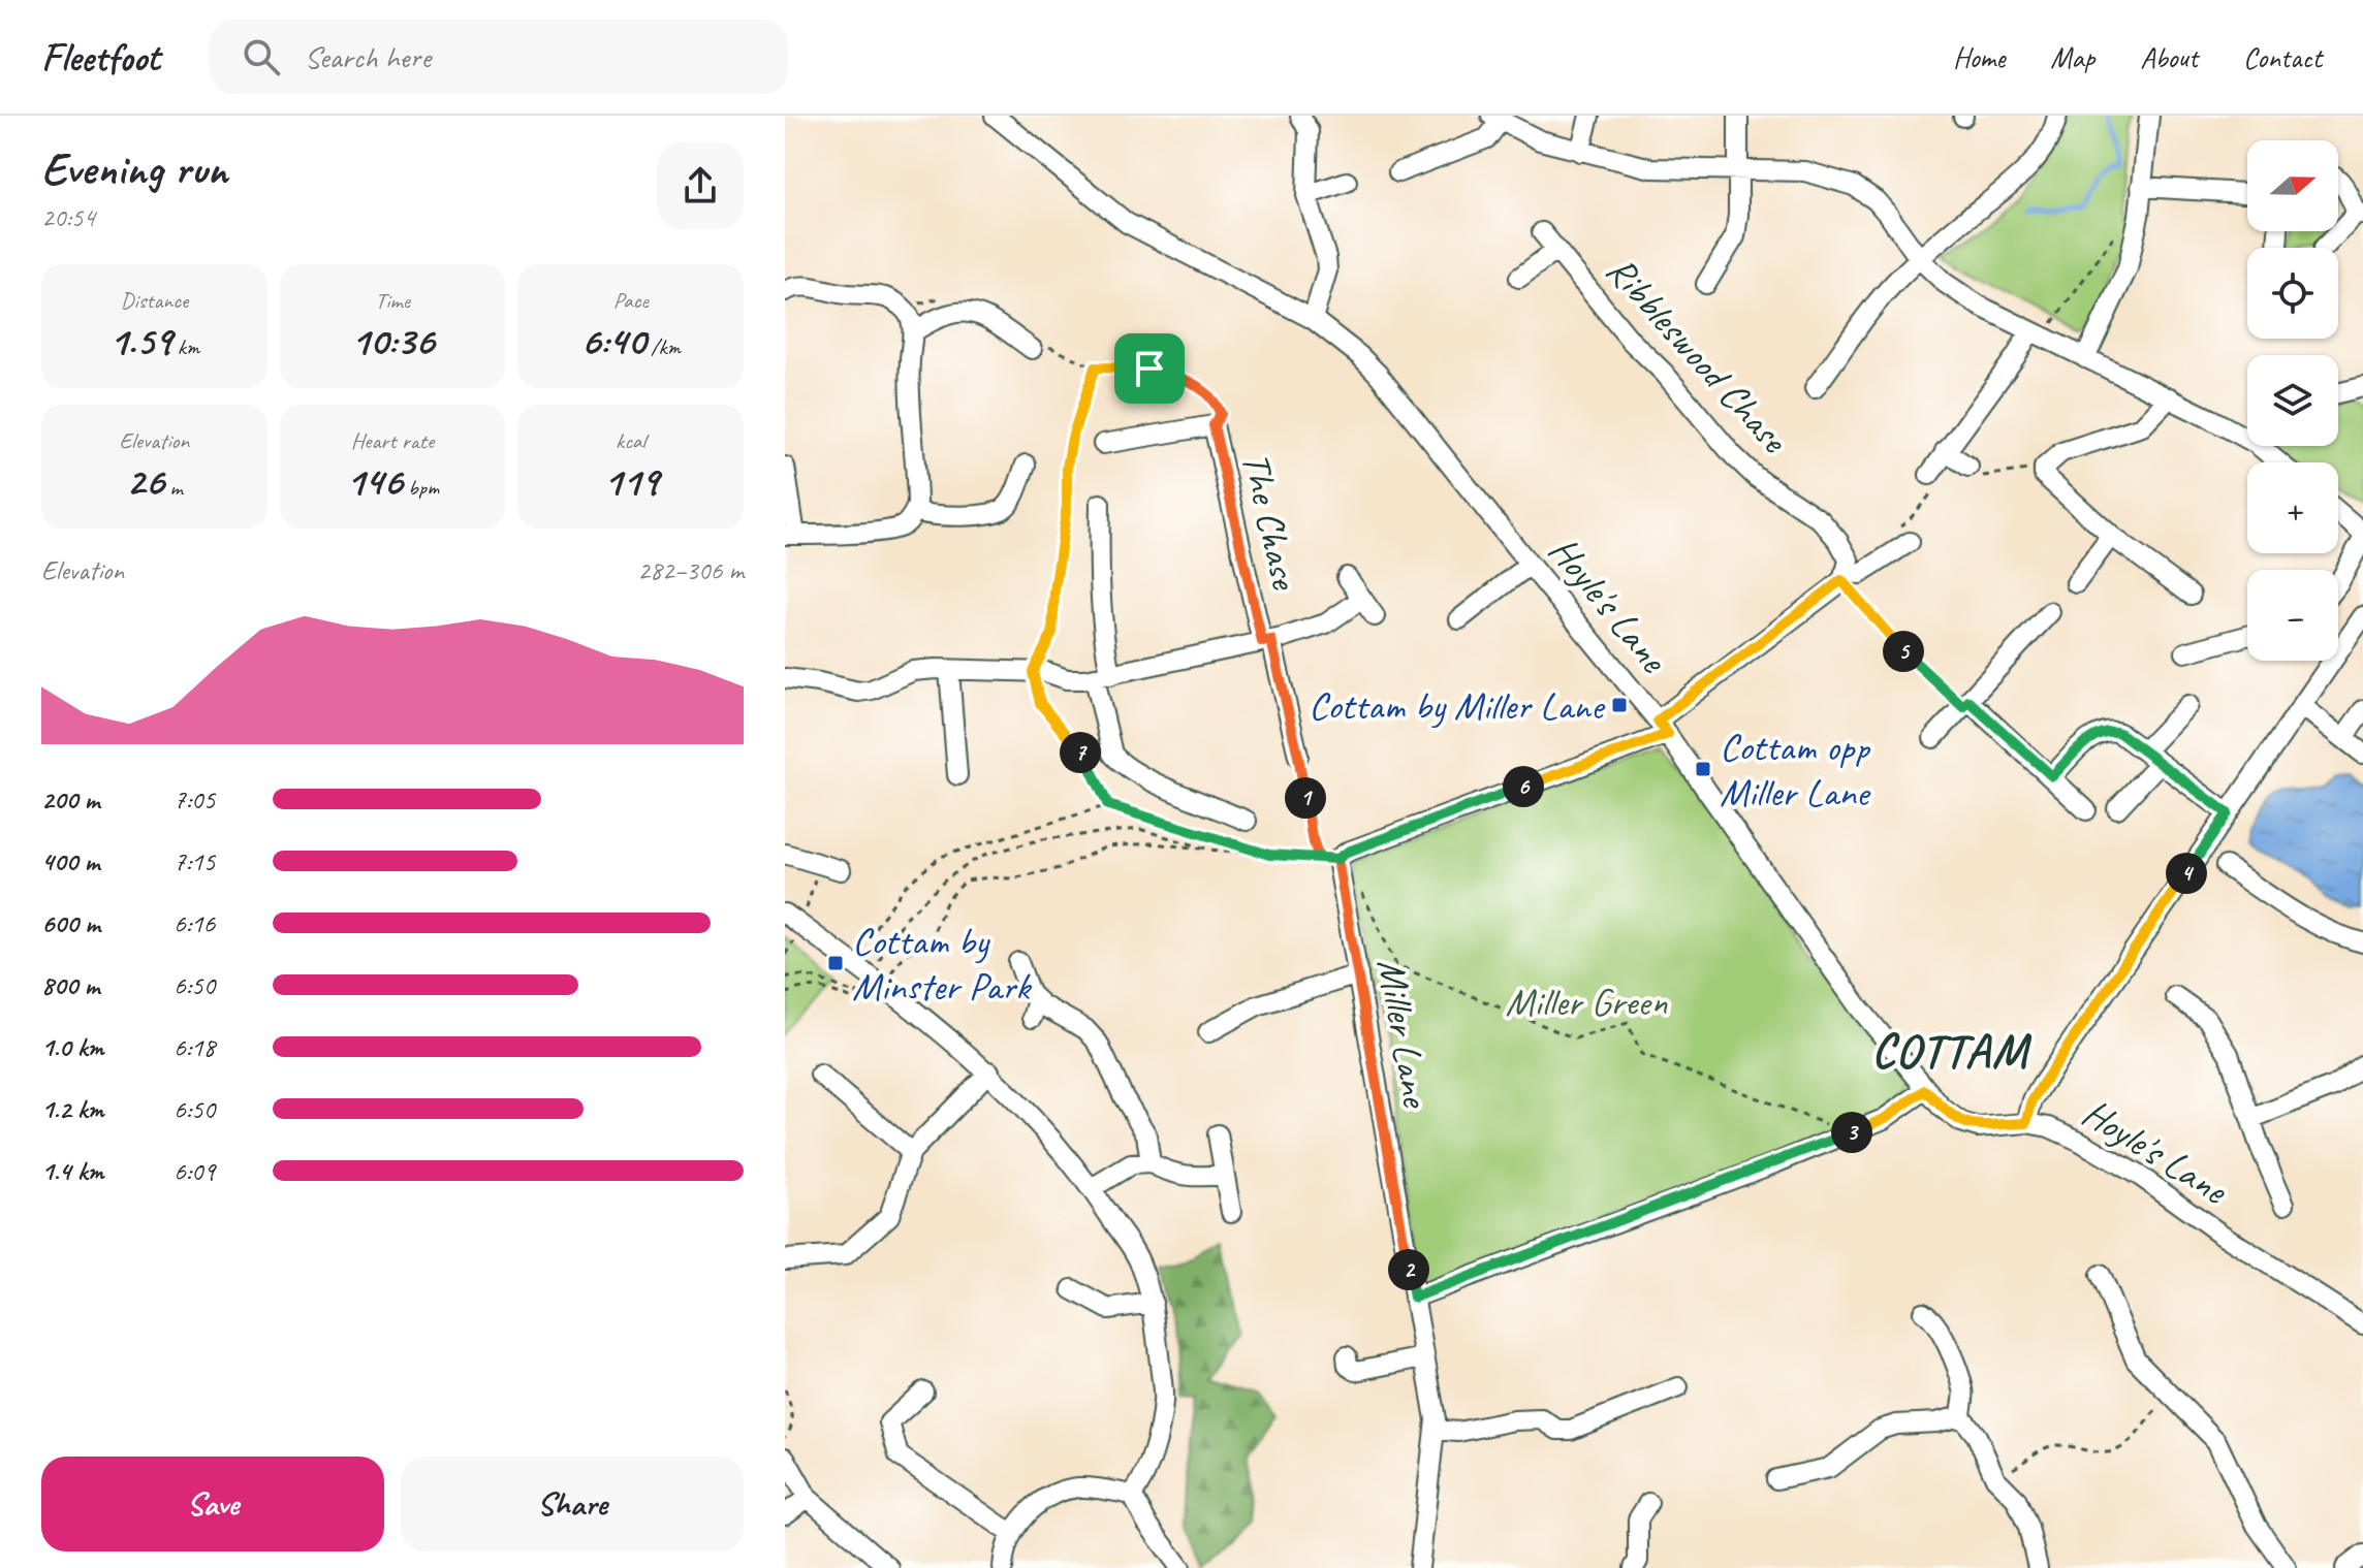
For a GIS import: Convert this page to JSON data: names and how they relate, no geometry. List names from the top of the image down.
{
  "streets": {
    "street": [
      "Ribbleswood Chase",
      "The Chase",
      "Hoyle's Lane",
      "Miller Lane"
    ]
  },
  "districts": ["COTTAM"],
  "parks": ["Miller Green"],
  "places": {
    "transit": ["Cottam by Miller Lane", "Cottam opp Miller Lane", "Cottam by Minster Park"]
  },
  "north": "right",
  "page": {
    "header": "Fleetfoot",
    "search": "Search here",
    "nav": [
      "Home",
      "Map",
      "About",
      "Contact"
    ],
    "heading": ["Evening run", "20:54"],
    "map_buttons": ["+", "−"],
    "stats": [
      ["Distance", "1.59 km"],
      ["Time", "10:36"],
      ["Pace", "6:40 /km"],
      ["Elevation", "26 m"],
      ["Heart rate", "146 bpm"],
      ["kcal", "119"]
    ],
    "chart": ["Elevation", "282–306 m"],
    "pins": [
      "5",
      "7",
      "6",
      "1",
      "4",
      "3",
      "2"
    ],
    "list": [
      {
        "name": "200 m",
        "note": "7:05"
      },
      {
        "name": "400 m",
        "note": "7:15"
      },
      {
        "name": "600 m",
        "note": "6:16"
      },
      {
        "name": "800 m",
        "note": "6:50"
      },
      {
        "name": "1.0 km",
        "note": "6:18"
      },
      {
        "name": "1.2 km",
        "note": "6:50"
      },
      {
        "name": "1.4 km",
        "note": "6:09"
      }
    ],
    "buttons": ["Save", "Share"]
  }
}
